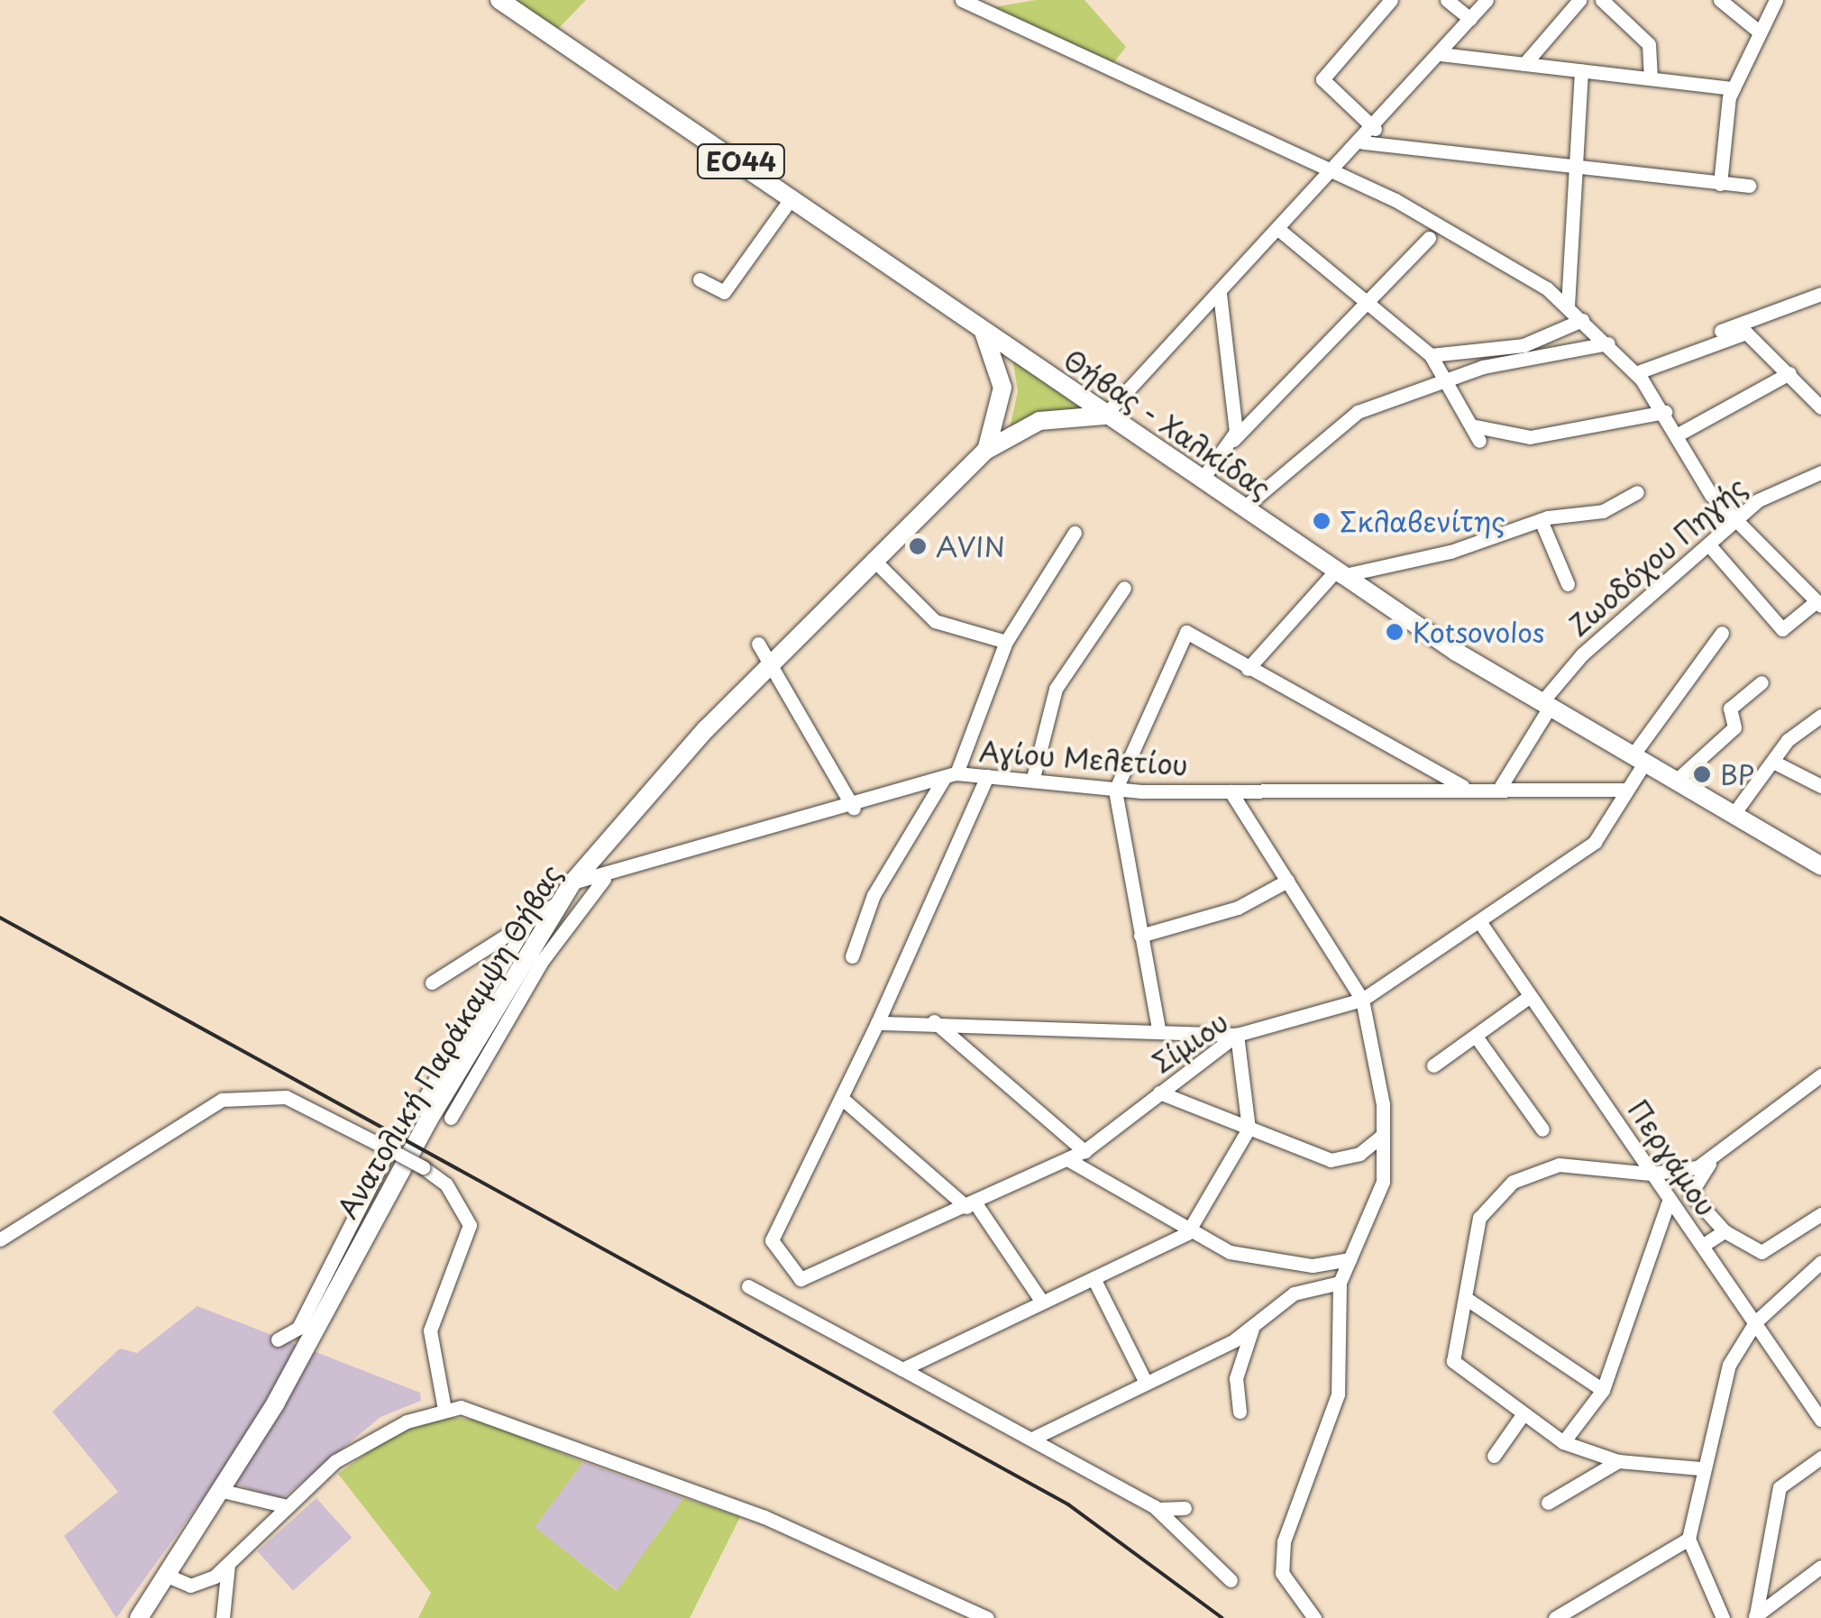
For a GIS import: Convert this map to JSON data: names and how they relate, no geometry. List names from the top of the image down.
{
  "streets": {
    "main road": ["ΕΟ44", "Θήβας - Χαλκίδας", "Ανατολική Παράκαμψη Θήβας"],
    "street": [
      "Ζωοδόχου Πηγής",
      "Αγίου Μελετίου",
      "Σίμιου",
      "Περγάμου"
    ]
  },
  "crossings": [
    ["Θήβας - Χαλκίδας", "Ζωοδόχου Πηγής"],
    ["Θήβας - Χαλκίδας", "Ανατολική Παράκαμψη Θήβας"],
    ["Ζωοδόχου Πηγής", "Αγίου Μελετίου"],
    ["Αγίου Μελετίου", "Ανατολική Παράκαμψη Θήβας"],
    ["Αγίου Μελετίου", "Σίμιου"],
    ["Σίμιου", "Περγάμου"]
  ],
  "places": [
    "Σκλαβενίτης",
    "AVIN",
    "Kotsovolos",
    "BP"
  ]
}
